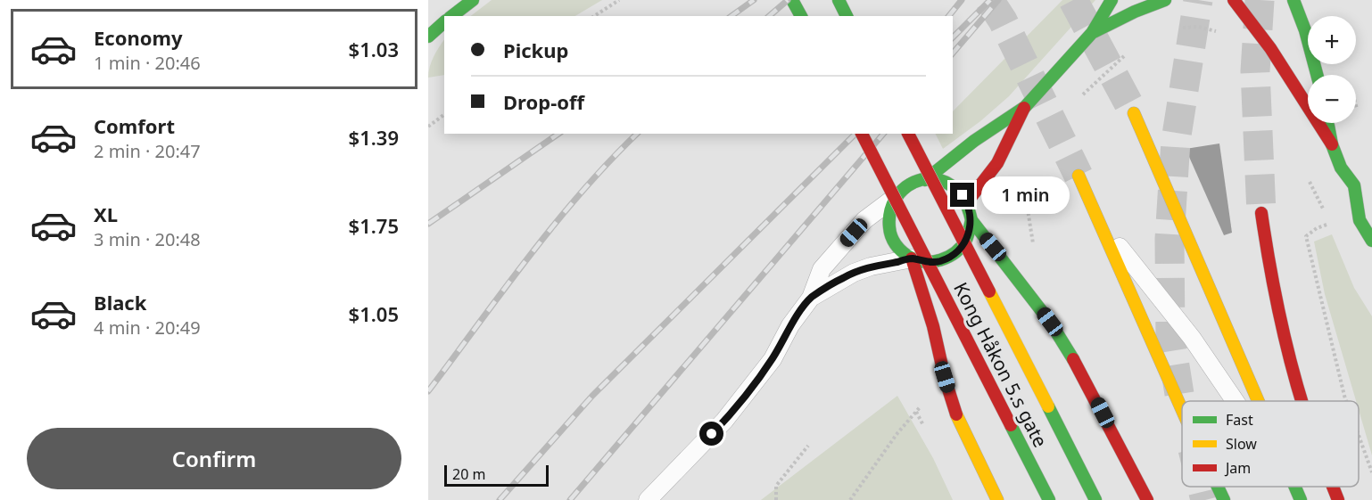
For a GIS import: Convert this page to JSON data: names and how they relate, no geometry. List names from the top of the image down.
{
  "streets": {
    "main road": ["Kong Håkon 5.s gate"]
  },
  "legend": ["Fast", "Slow", "Jam"],
  "scale_bar": "20 m",
  "page": {
    "list": [
      {
        "name": "Economy",
        "note": "1 min · 20:46",
        "value": "$1.03"
      },
      {
        "name": "Comfort",
        "note": "2 min · 20:47",
        "value": "$1.39"
      },
      {
        "name": "XL",
        "note": "3 min · 20:48",
        "value": "$1.75"
      },
      {
        "name": "Black",
        "note": "4 min · 20:49",
        "value": "$1.05"
      }
    ],
    "map_buttons": ["+", "−"],
    "banner": ["Pickup", "Drop-off"],
    "bubble": "1 min",
    "buttons": "Confirm",
    "scale": "20 m"
  }
}
